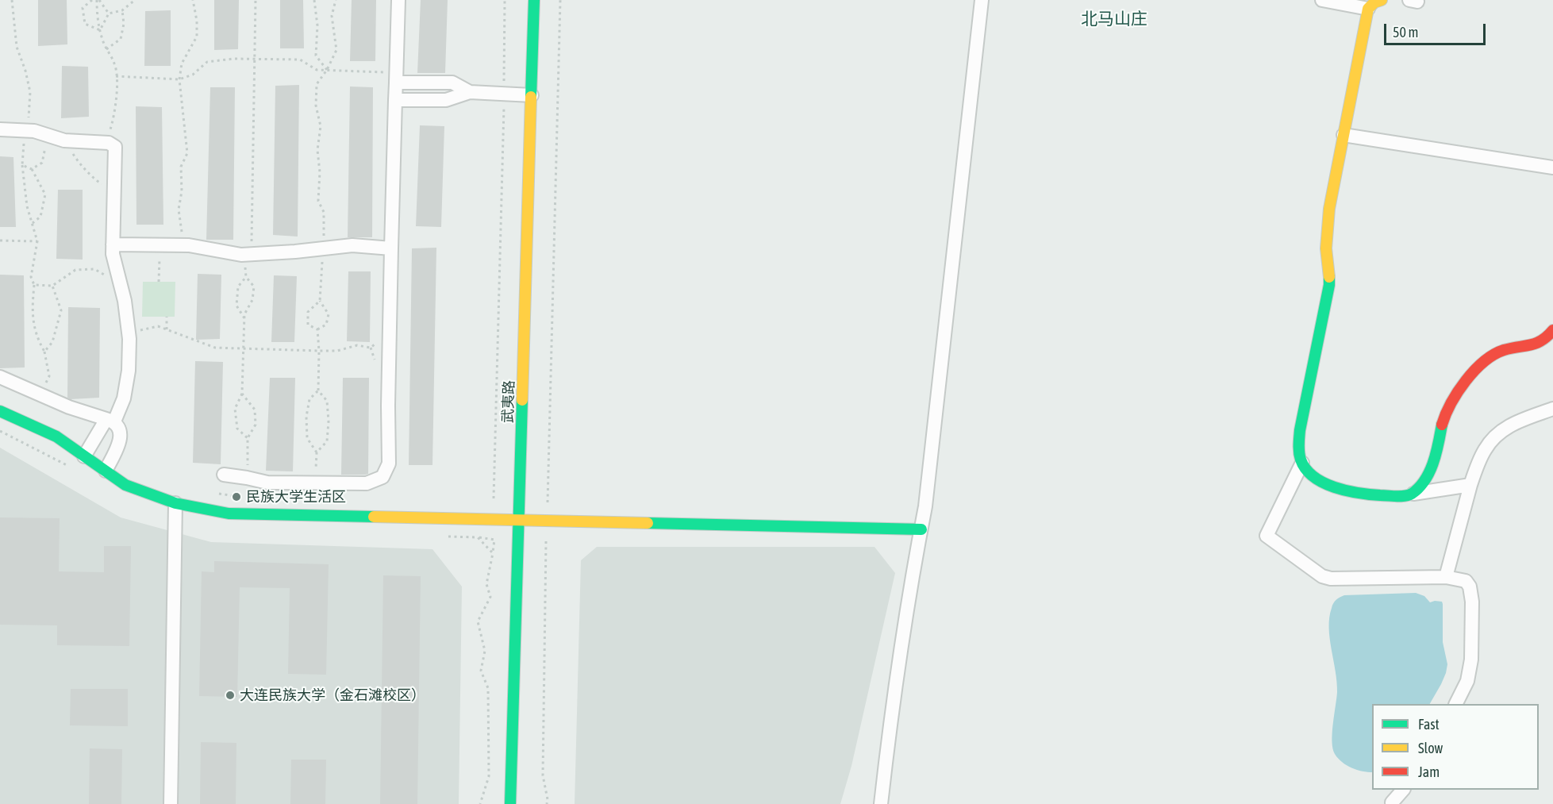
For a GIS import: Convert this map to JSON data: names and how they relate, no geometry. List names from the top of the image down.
{
  "streets": {
    "street": ["武夷路"]
  },
  "districts": ["北马山庄"],
  "places": ["民族大学生活区", "大连民族大学（金石滩校区）"],
  "legend": ["Fast", "Slow", "Jam"],
  "scale_bar": "50 m"
}
